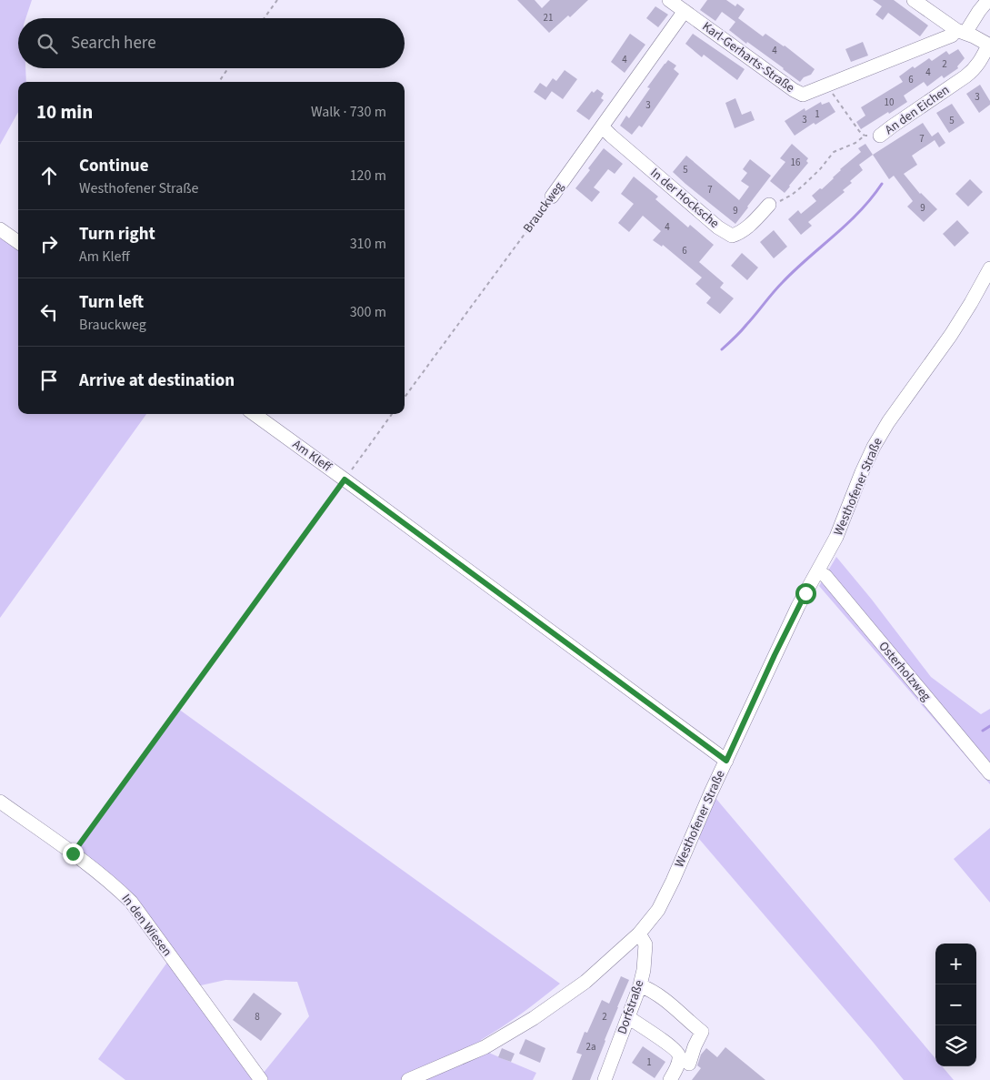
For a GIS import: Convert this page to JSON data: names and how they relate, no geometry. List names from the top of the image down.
{
  "streets": {
    "street": [
      "Karl-Gerharts-Straße",
      "An den Eichen",
      "In der Hocksche",
      "Brauckweg",
      "Am Kleff",
      "Westhofener Straße",
      "Osterholzweg",
      "In den Wiesen",
      "Dorfstraße"
    ]
  },
  "crossings": [
    ["Karl-Gerharts-Straße", "Brauckweg"],
    ["In der Hocksche", "Brauckweg"],
    ["Am Kleff", "Westhofener Straße"],
    ["Westhofener Straße", "Osterholzweg"],
    ["Westhofener Straße", "Dorfstraße"]
  ],
  "house_numbers": [
    "21",
    "4",
    "4",
    "2",
    "4",
    "6",
    "3",
    "10",
    "3",
    "1",
    "3",
    "5",
    "7",
    "16",
    "5",
    "7",
    "9",
    "9",
    "4",
    "6",
    "8",
    "2",
    "2a",
    "1"
  ],
  "page": {
    "search": "Search here",
    "heading": ["10 min", "Walk · 730 m"],
    "list": [
      ["Continue", "Westhofener Straße", "120 m"],
      ["Turn right", "Am Kleff", "310 m"],
      ["Turn left", "Brauckweg", "300 m"],
      "Arrive at destination"
    ],
    "map_buttons": ["+", "−"]
  }
}
